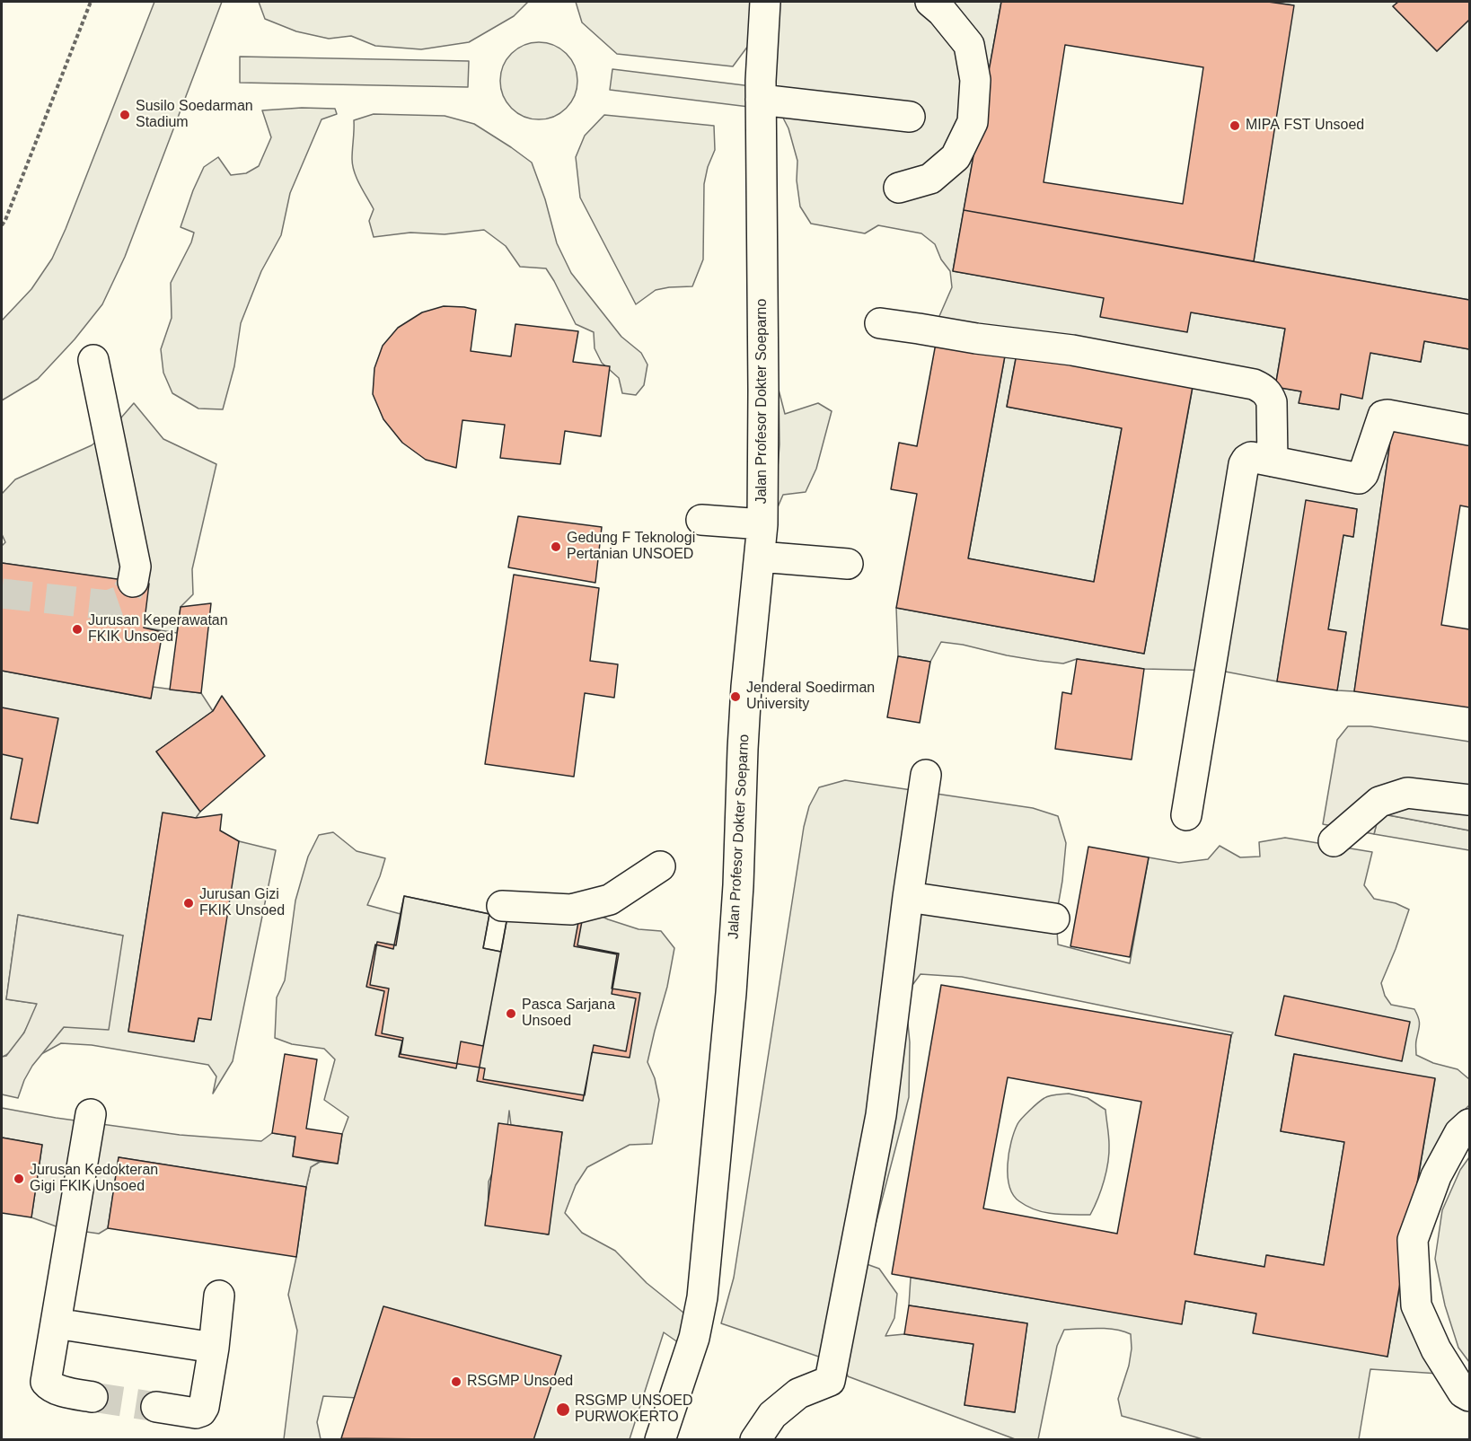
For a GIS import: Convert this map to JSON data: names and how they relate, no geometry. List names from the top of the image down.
{
  "streets": {
    "street": ["Jalan Profesor Dokter Soeparno"]
  },
  "places": [
    "Susilo Soedarman Stadium",
    "MIPA FST Unsoed",
    "Gedung F Teknologi Pertanian UNSOED",
    "Jurusan Keperawatan FKIK Unsoed",
    "Jenderal Soedirman University",
    "Jurusan Gizi FKIK Unsoed",
    "Pasca Sarjana Unsoed",
    "Jurusan Kedokteran Gigi FKIK Unsoed",
    "RSGMP Unsoed",
    "RSGMP UNSOED PURWOKERTO"
  ]
}
